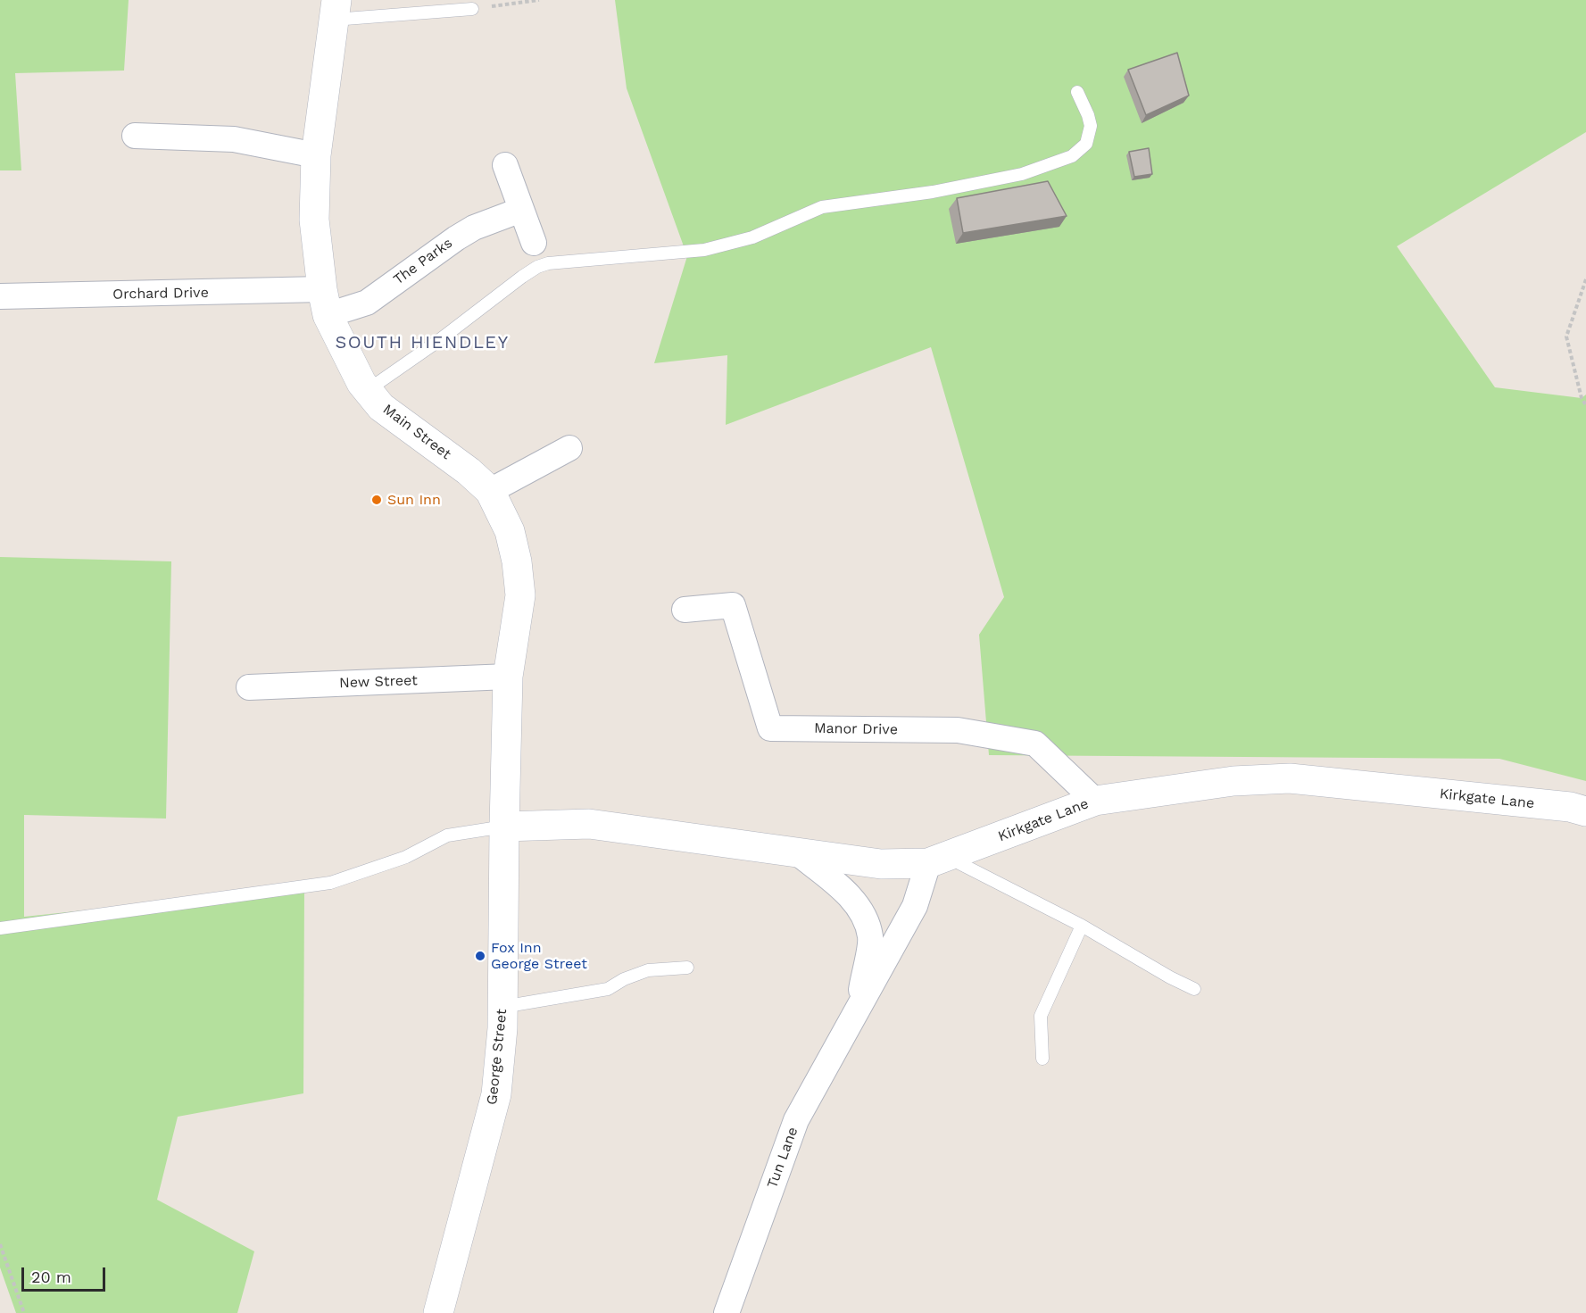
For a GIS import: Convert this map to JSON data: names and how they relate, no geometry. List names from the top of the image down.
{
  "streets": {
    "street": [
      "The Parks",
      "Orchard Drive",
      "Main Street",
      "New Street",
      "Manor Drive",
      "Kirkgate Lane",
      "George Street",
      "Tun Lane"
    ]
  },
  "crossings": [
    ["The Parks", "Orchard Drive"],
    ["The Parks", "Main Street"],
    ["Orchard Drive", "Main Street"],
    ["Main Street", "New Street"],
    ["Main Street", "Kirkgate Lane"],
    ["Main Street", "George Street"],
    ["Manor Drive", "Kirkgate Lane"],
    ["Kirkgate Lane", "George Street"],
    ["Kirkgate Lane", "Tun Lane"]
  ],
  "districts": ["SOUTH HIENDLEY"],
  "places": ["Sun Inn", "Fox Inn George Street"],
  "scale_bar": "20 m"
}
